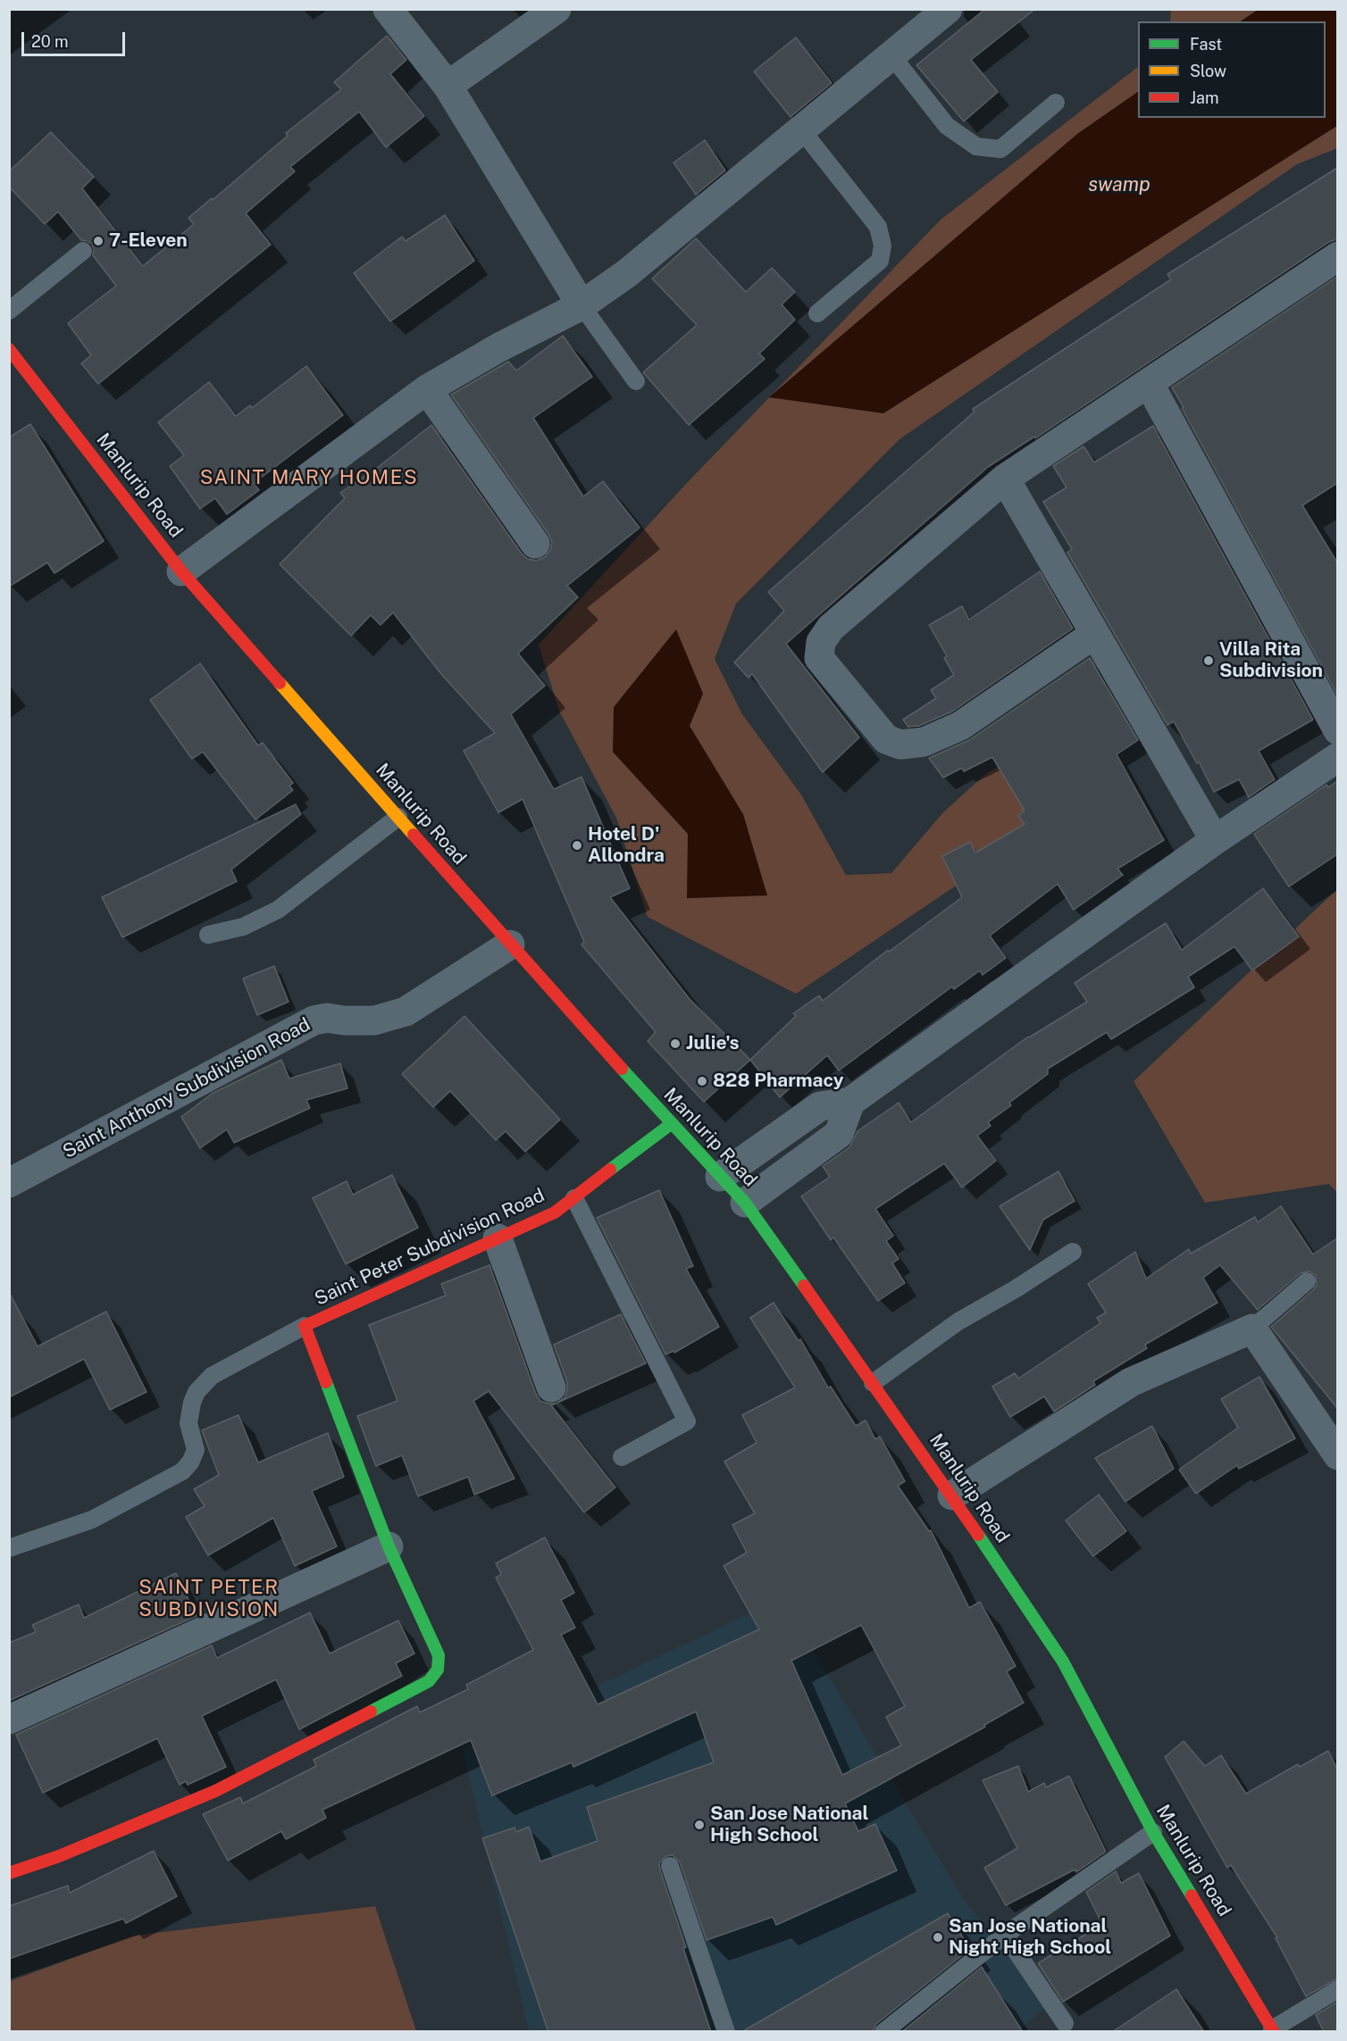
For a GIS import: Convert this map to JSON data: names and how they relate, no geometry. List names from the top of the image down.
{
  "streets": {
    "main road": ["Manlurip Road", "Saint Peter Subdivision Road"],
    "street": ["Saint Anthony Subdivision Road"]
  },
  "crossings": [
    ["Manlurip Road", "Saint Anthony Subdivision Road"],
    ["Manlurip Road", "Saint Peter Subdivision Road"]
  ],
  "districts": ["SAINT MARY HOMES", "SAINT PETER SUBDIVISION"],
  "water": ["swamp"],
  "places": [
    "7-Eleven",
    "Villa Rita Subdivision",
    "Hotel D' Allondra",
    "Julie's",
    "828 Pharmacy",
    "San Jose National High School",
    "San Jose National Night High School"
  ],
  "legend": ["Fast", "Slow", "Jam"],
  "scale_bar": "20 m"
}
